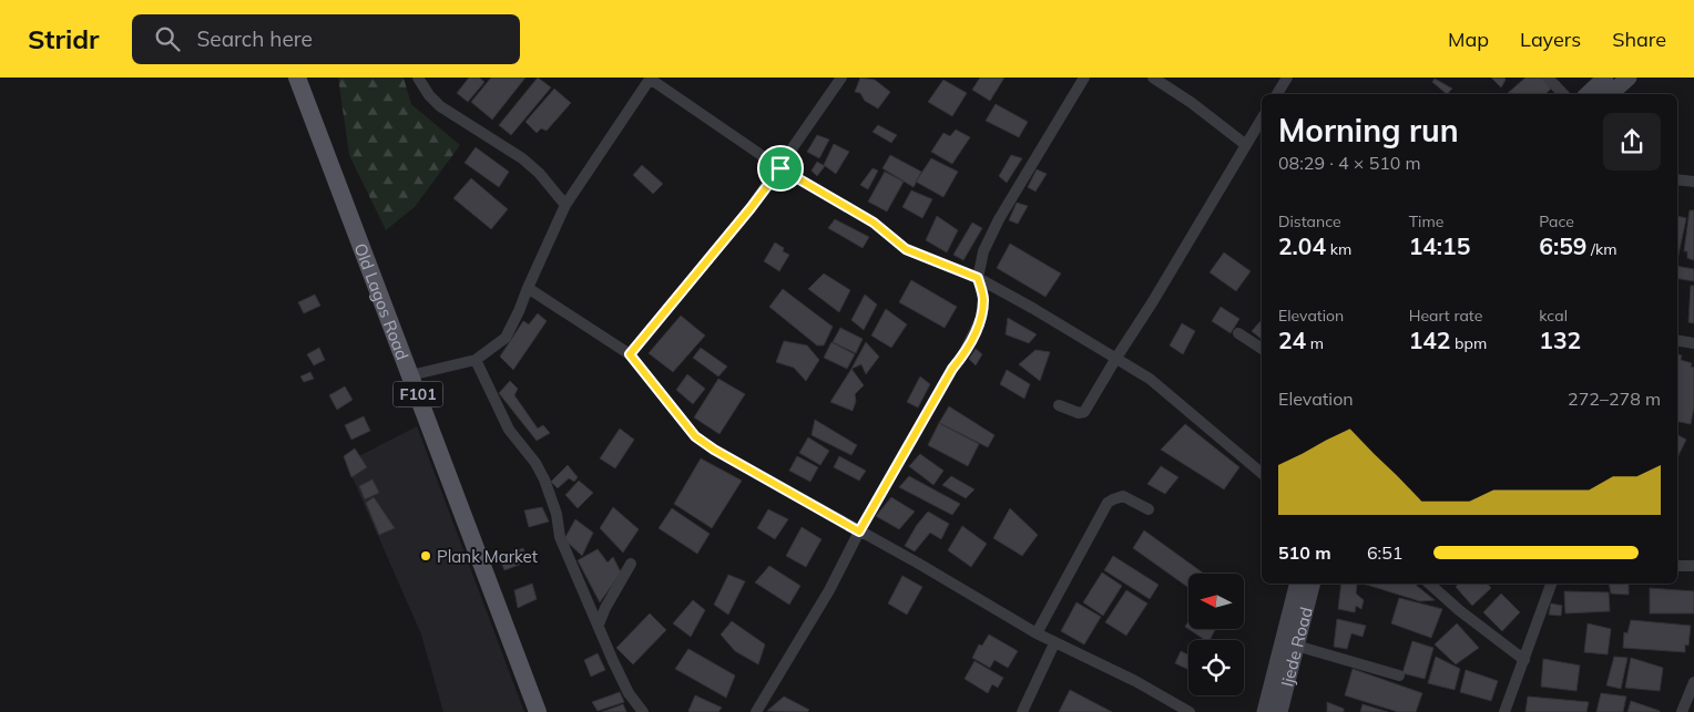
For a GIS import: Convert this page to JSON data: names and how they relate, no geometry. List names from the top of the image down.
{
  "streets": {
    "main road": ["Old Lagos Road", "F101", "Ijede Road"]
  },
  "places": ["Plank Market"],
  "north": "left",
  "page": {
    "header": "Stridr",
    "search": "Search here",
    "nav": ["Map", "Layers", "Share"],
    "heading": ["Morning run", "08:29 · 4 × 510 m"],
    "stats": [
      ["Distance", "2.04 km"],
      ["Time", "14:15"],
      ["Pace", "6:59 /km"],
      ["Elevation", "24 m"],
      ["Heart rate", "142 bpm"],
      ["kcal", "132"]
    ],
    "chart": ["Elevation", "272–278 m"],
    "list": [
      {
        "name": "510 m",
        "note": "6:51"
      }
    ]
  }
}
